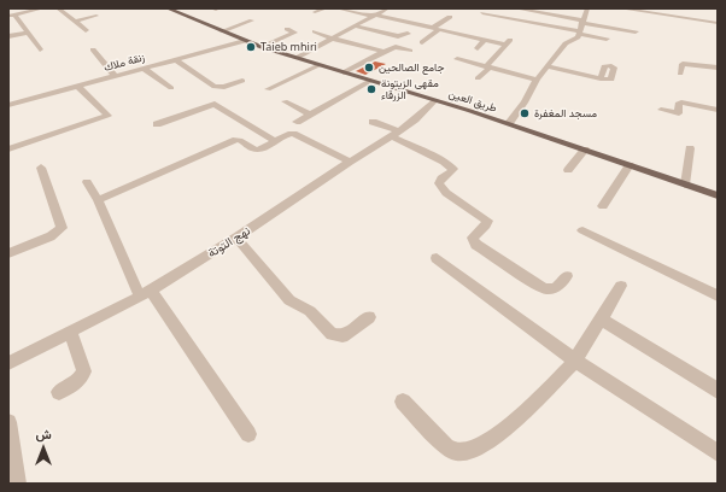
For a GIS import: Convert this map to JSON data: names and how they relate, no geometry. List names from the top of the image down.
{
  "streets": {
    "main road": ["طريق العين"],
    "street": ["زنقة ملاك", "نهج التوتة"]
  },
  "crossings": [
    ["زنقة ملاك", "طريق العين"],
    ["طريق العين", "نهج التوتة"]
  ],
  "places": [
    "Taieb mhiri",
    "جامع الصالحين",
    "مقهى الزيتونة الزرقاء",
    "مسجد المغفرة"
  ],
  "north": "top"
}
